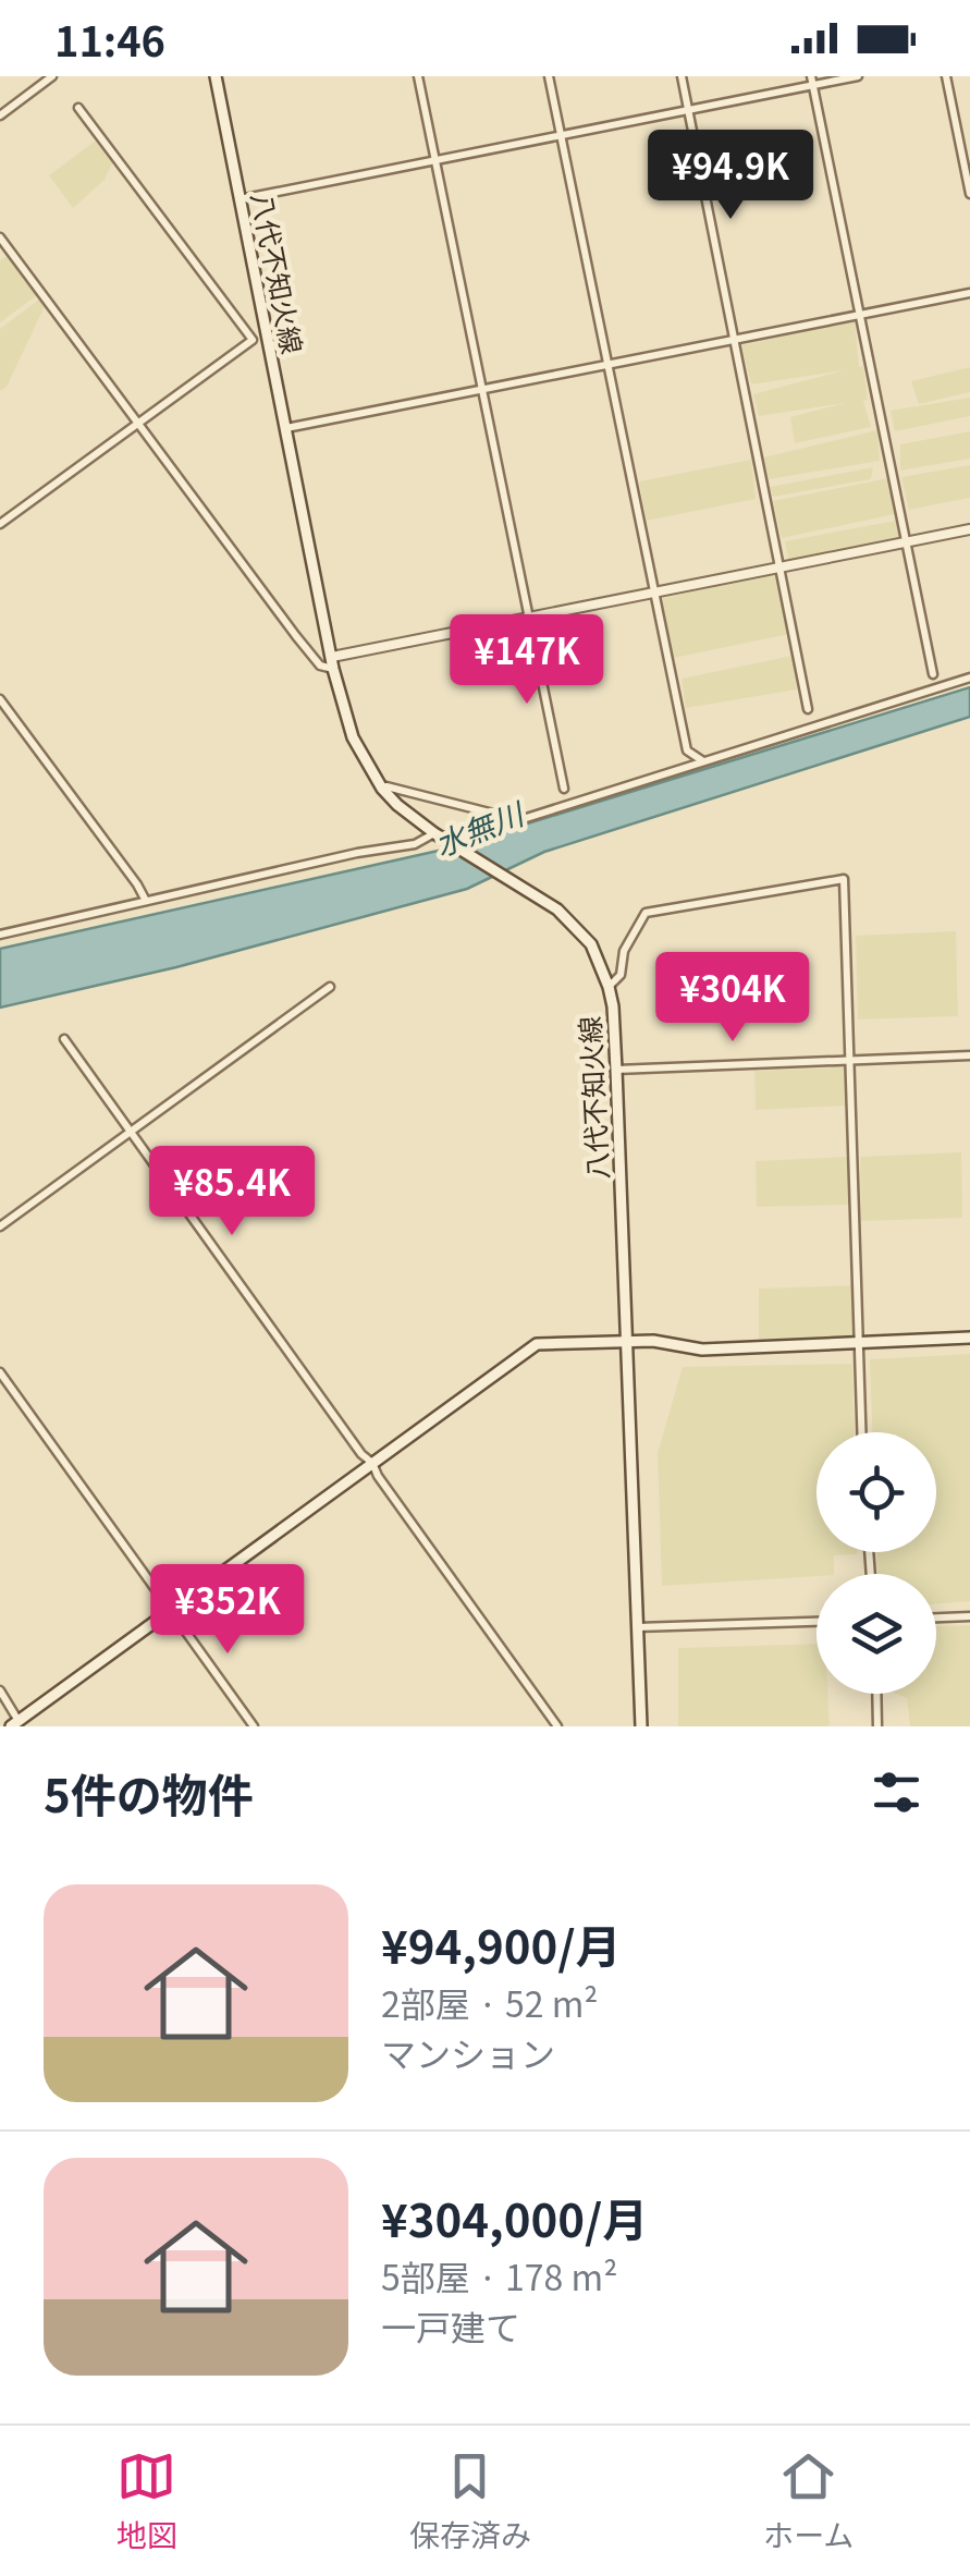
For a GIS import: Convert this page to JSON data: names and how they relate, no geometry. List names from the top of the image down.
{
  "streets": {
    "main road": ["八代不知火線"]
  },
  "water": ["水無川"],
  "page": {
    "status": "11:46",
    "price": [
      "¥94.9K",
      "¥147K",
      "¥304K",
      "¥85.4K",
      "¥352K"
    ],
    "heading": "5件の物件",
    "list": [
      {
        "name": "¥94,900/月",
        "note": "2部屋 · 52 m² · マンション"
      },
      {
        "name": "¥304,000/月",
        "note": "5部屋 · 178 m² · 一戸建て"
      }
    ],
    "tabs": ["地図", "保存済み", "ホーム"]
  }
}
